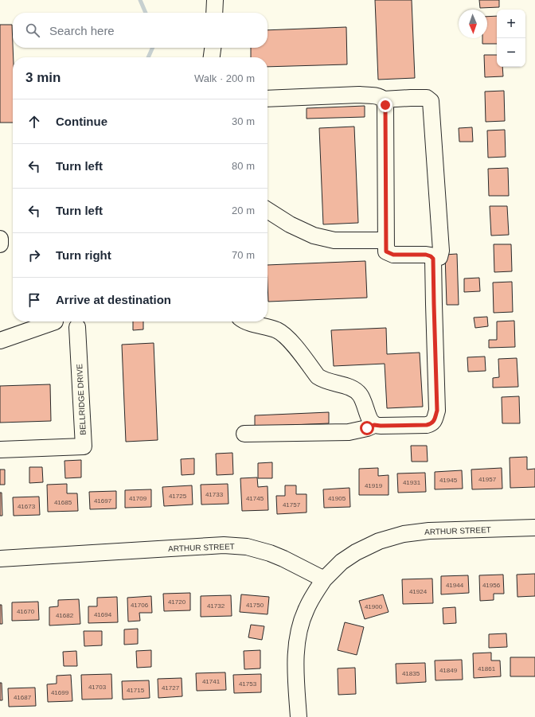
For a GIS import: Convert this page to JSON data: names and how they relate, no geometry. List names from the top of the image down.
{
  "streets": {
    "street": ["BELLRIDGE DRIVE", "ARTHUR STREET"]
  },
  "house_numbers": [
    "41957",
    "41945",
    "41931",
    "41919",
    "41733",
    "41725",
    "41709",
    "41745",
    "41905",
    "41697",
    "41685",
    "41757",
    "41673",
    "41944",
    "41956",
    "41924",
    "41720",
    "41706",
    "41750",
    "41732",
    "41900",
    "41670",
    "41694",
    "41682",
    "41861",
    "41849",
    "41835",
    "41741",
    "41753",
    "41703",
    "41727",
    "41715",
    "41699",
    "41687"
  ],
  "north": "bottom",
  "page": {
    "map_buttons": ["+", "−"],
    "search": "Search here",
    "heading": ["3 min", "Walk · 200 m"],
    "list": [
      ["Continue", "30 m"],
      ["Turn left", "80 m"],
      ["Turn left", "20 m"],
      ["Turn right", "70 m"],
      "Arrive at destination"
    ]
  }
}
